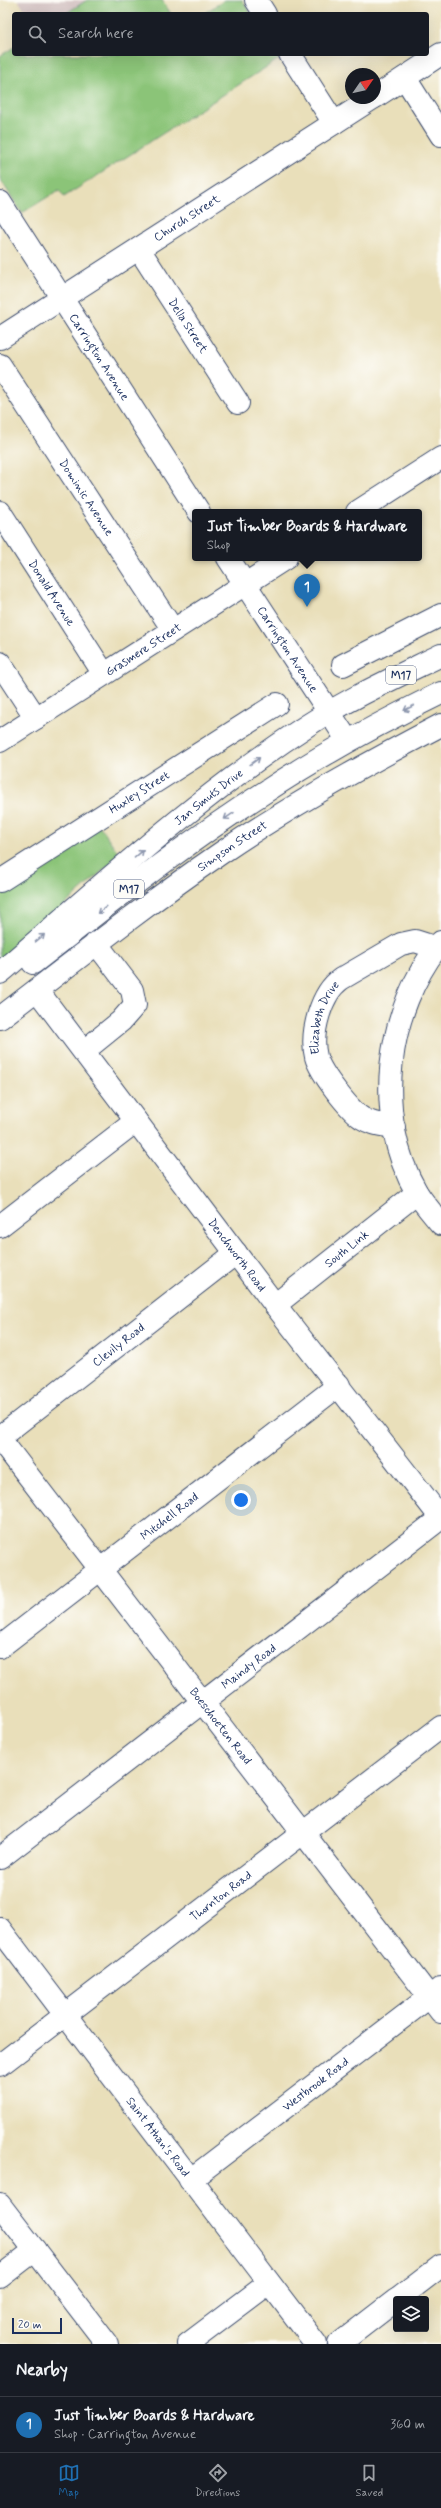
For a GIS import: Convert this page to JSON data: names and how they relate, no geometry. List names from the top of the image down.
{
  "streets": {
    "street": [
      "Church Street",
      "Della Street",
      "Carrington Avenue",
      "Dominic Avenue",
      "Donald Avenue",
      "Grasmere Street",
      "M17",
      "Huxley Street",
      "Jan Smuts Drive",
      "Simpson Street",
      "Elizabeth Drive",
      "South Link",
      "Denchworth Road",
      "Clevily Road",
      "Mitchell Road",
      "Maindy Road",
      "Boeschoeten Road",
      "Thornton Road",
      "Westbrook Road",
      "Saint Athan's Road"
    ]
  },
  "crossings": [
    ["Church Street", "Della Street"],
    ["Church Street", "Carrington Avenue"],
    ["Carrington Avenue", "Grasmere Street"],
    ["Carrington Avenue", "Jan Smuts Drive"],
    ["Dominic Avenue", "Grasmere Street"],
    ["Donald Avenue", "Grasmere Street"],
    ["Simpson Street", "Denchworth Road"],
    ["Elizabeth Drive", "South Link"],
    ["South Link", "Denchworth Road"],
    ["Denchworth Road", "Clevily Road"],
    ["Denchworth Road", "Mitchell Road"],
    ["Denchworth Road", "Maindy Road"],
    ["Clevily Road", "Boeschoeten Road"],
    ["Mitchell Road", "Boeschoeten Road"],
    ["Maindy Road", "Boeschoeten Road"],
    ["Boeschoeten Road", "Thornton Road"],
    ["Boeschoeten Road", "Westbrook Road"],
    ["Thornton Road", "Saint Athan's Road"],
    ["Westbrook Road", "Saint Athan's Road"]
  ],
  "scale_bar": "20 m",
  "north": "top right",
  "page": {
    "search": "Search here",
    "popup": ["Just Timber Boards & Hardware", "Shop"],
    "pins": "1",
    "scale": "20 m",
    "heading": "Nearby",
    "list": [
      {
        "mark": "1",
        "name": "Just Timber Boards & Hardware",
        "note": "Shop · Carrington Avenue",
        "value": "360 m"
      }
    ],
    "nav": ["Map", "Directions", "Saved"]
  }
}
